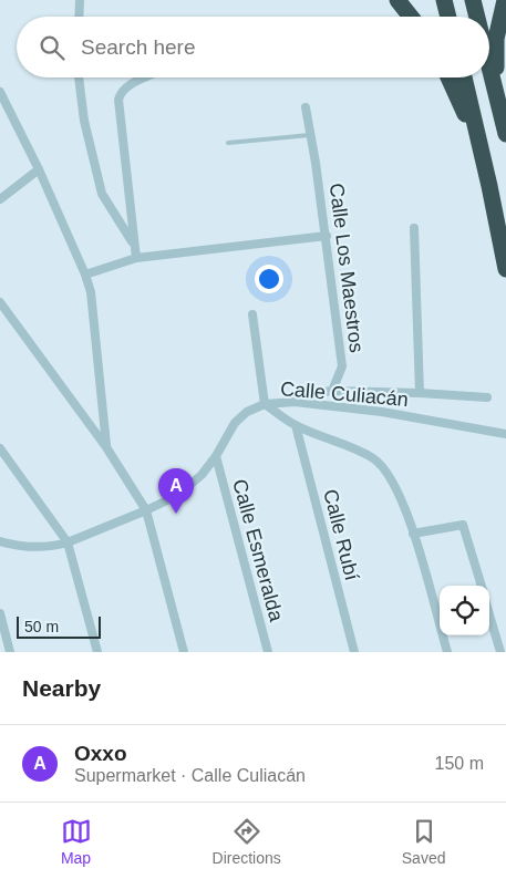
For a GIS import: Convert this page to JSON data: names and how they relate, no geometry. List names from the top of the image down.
{
  "streets": {
    "street": [
      "Calle Los Maestros",
      "Calle Culiacán",
      "Calle Rubí",
      "Calle Esmeralda"
    ]
  },
  "crossings": [
    ["Calle Culiacán", "Calle Esmeralda"]
  ],
  "scale_bar": "50 m",
  "page": {
    "search": "Search here",
    "pins": "A",
    "scale": "50 m",
    "heading": "Nearby",
    "list": [
      {
        "mark": "A",
        "name": "Oxxo",
        "note": "Supermarket · Calle Culiacán",
        "value": "150 m"
      }
    ],
    "nav": ["Map", "Directions", "Saved"]
  }
}
